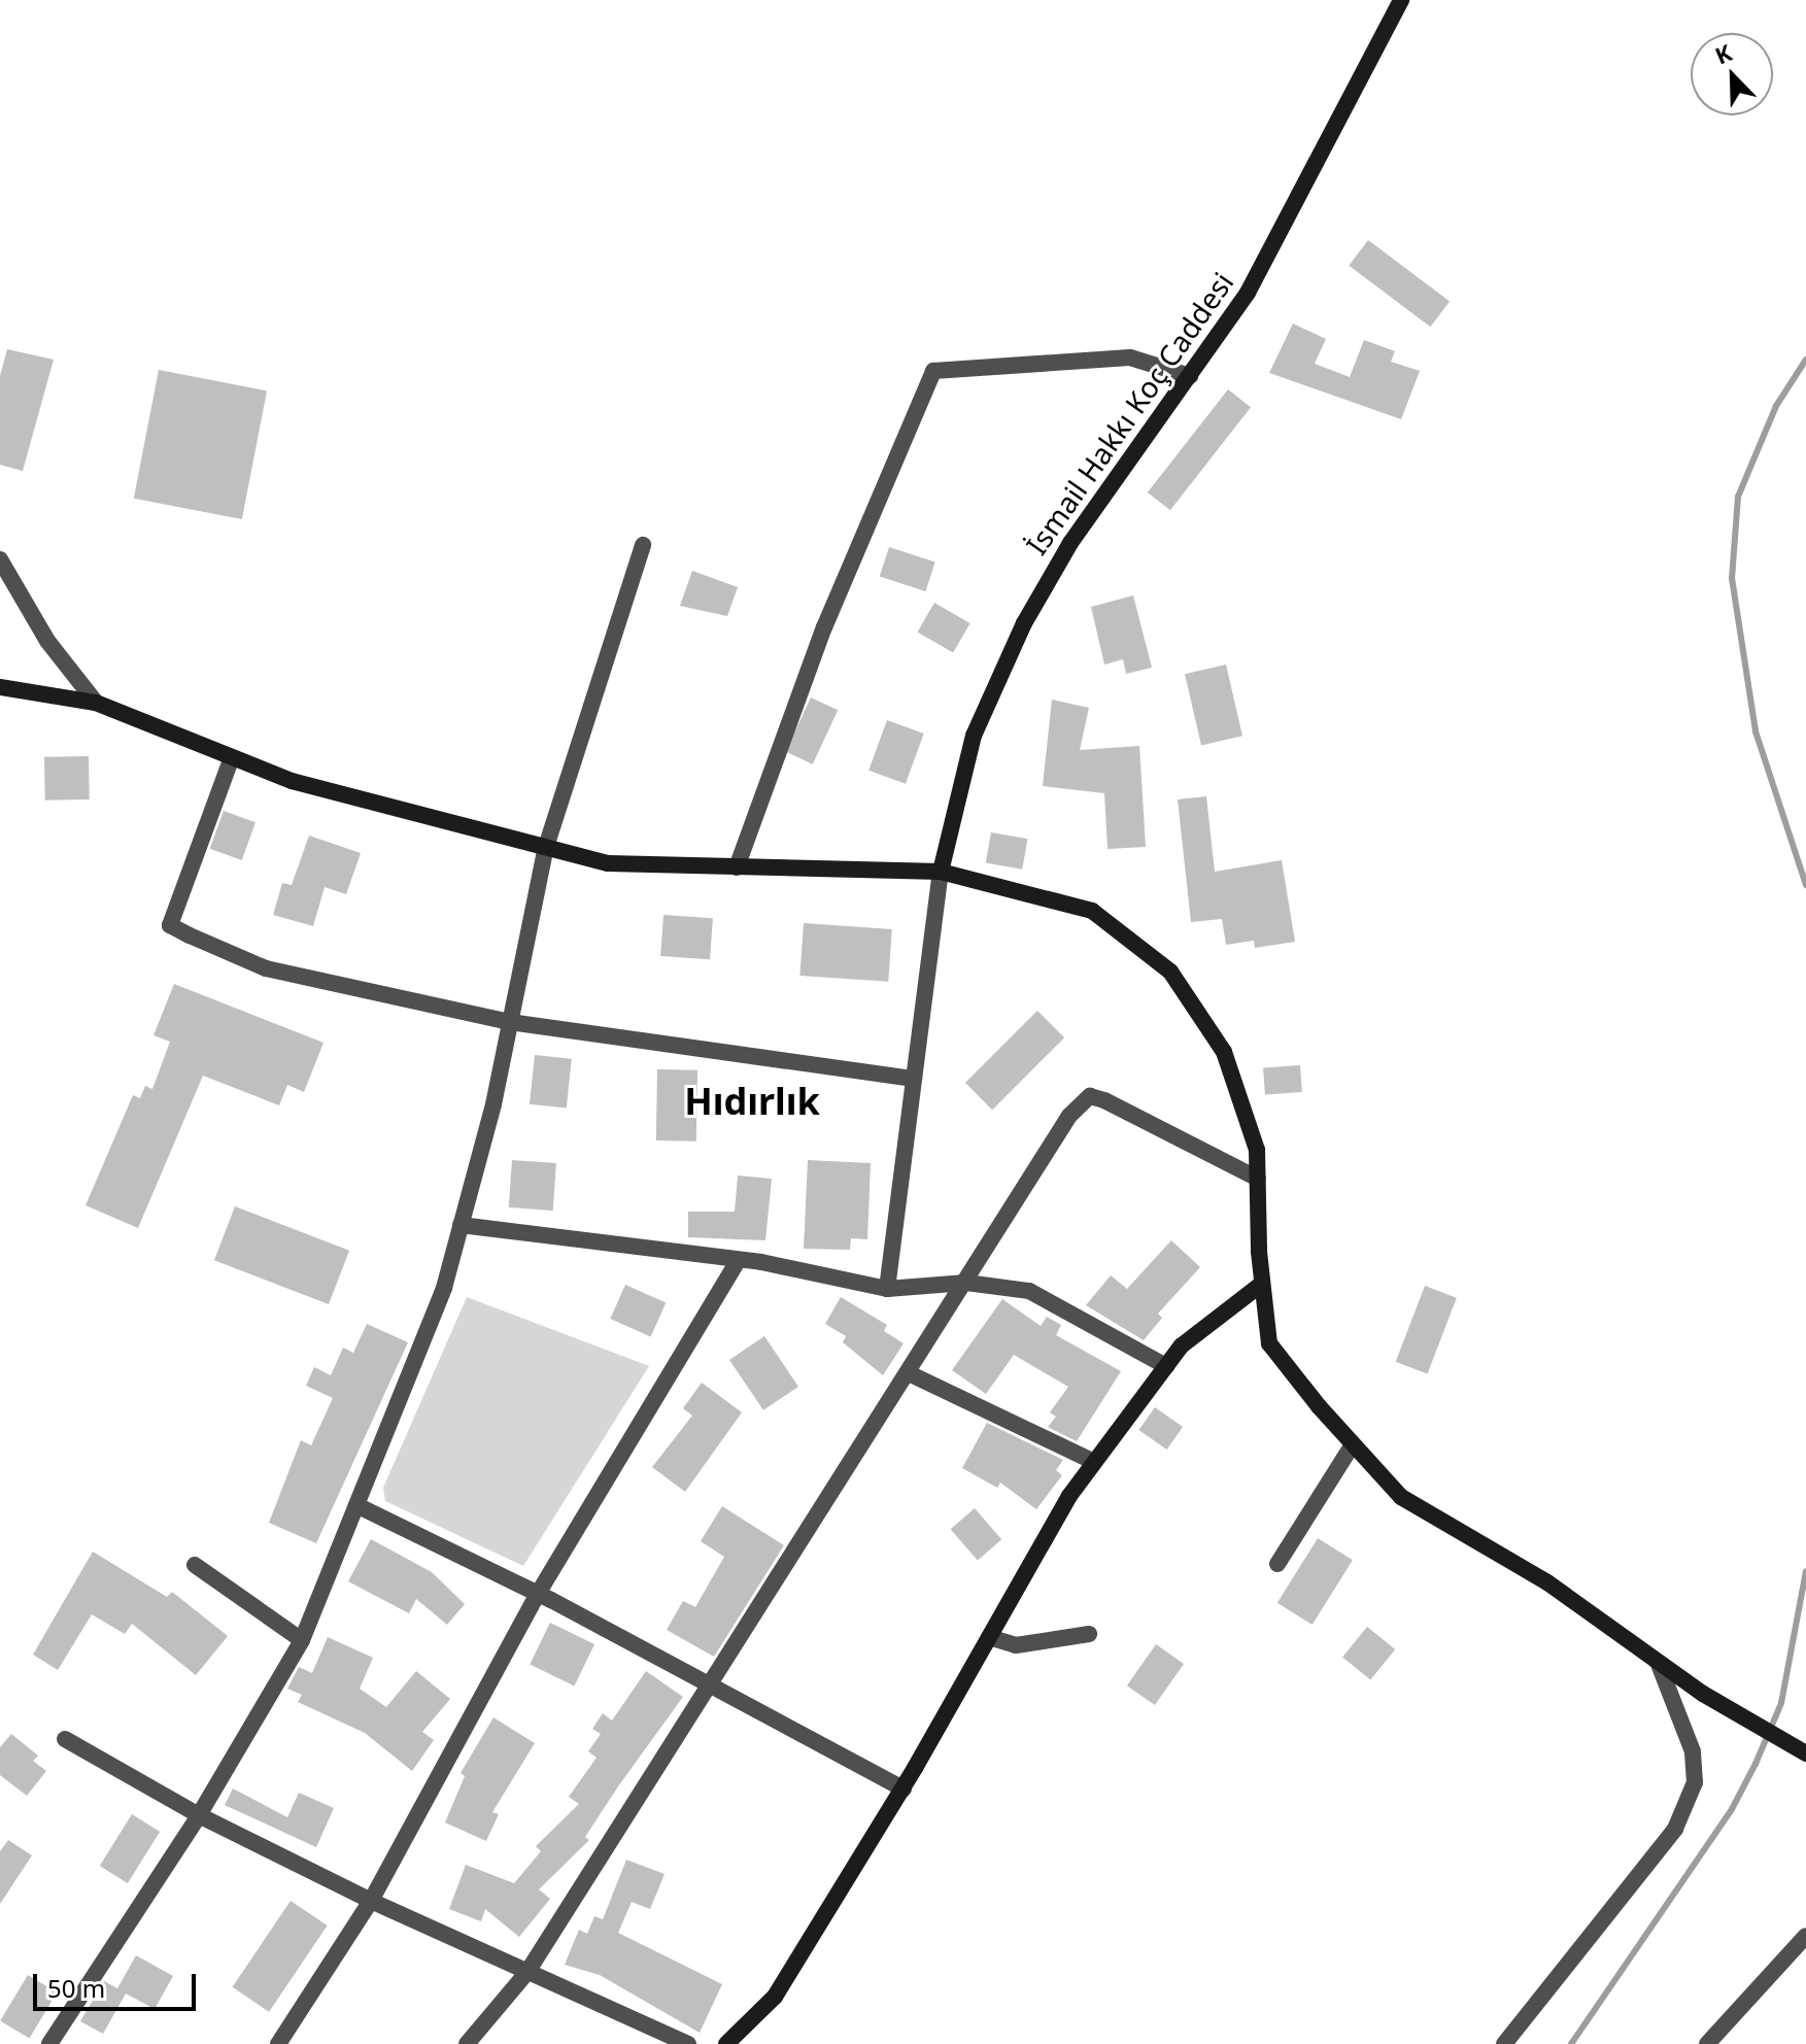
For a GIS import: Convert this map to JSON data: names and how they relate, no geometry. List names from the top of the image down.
{
  "streets": {
    "street": ["İsmail Hakkı Koç Caddesi"]
  },
  "districts": ["Hıdırlık"],
  "scale_bar": "50 m",
  "north": "top left"
}
